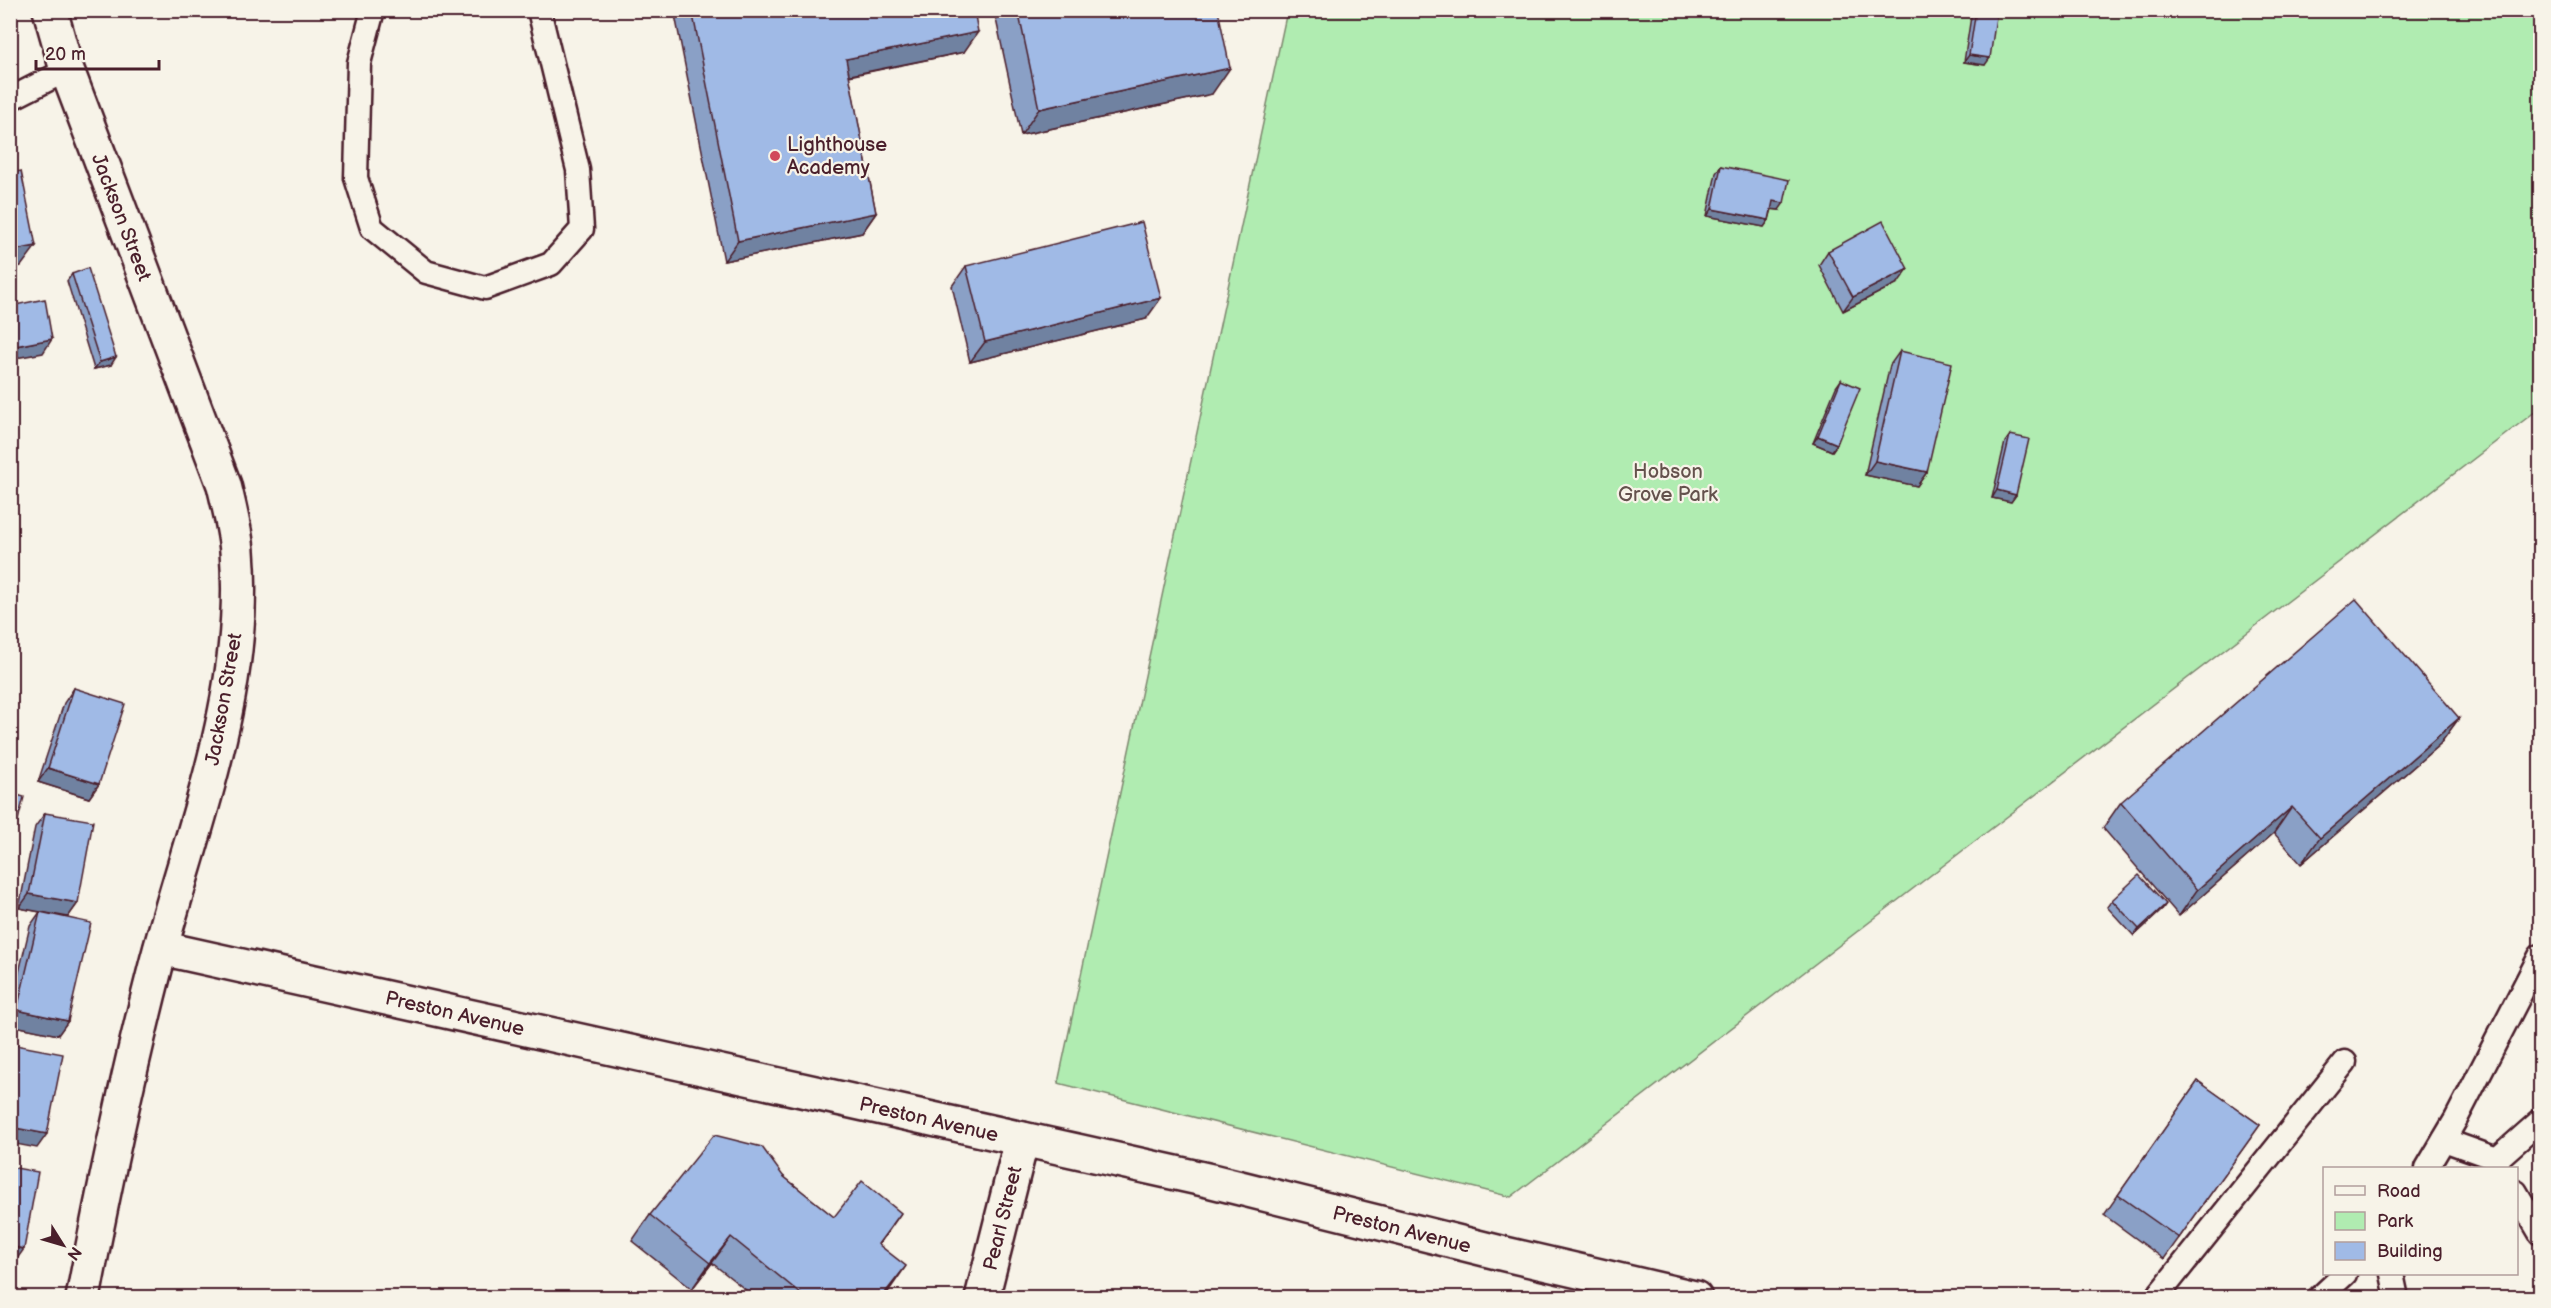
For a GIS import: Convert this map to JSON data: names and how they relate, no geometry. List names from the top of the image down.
{
  "streets": {
    "street": ["Jackson Street", "Preston Avenue", "Pearl Street"]
  },
  "crossings": [
    ["Jackson Street", "Preston Avenue"],
    ["Preston Avenue", "Pearl Street"]
  ],
  "parks": ["Hobson Grove Park"],
  "places": ["Lighthouse Academy"],
  "legend": ["Road", "Park", "Building"],
  "scale_bar": "20 m",
  "north": "bottom right"
}
